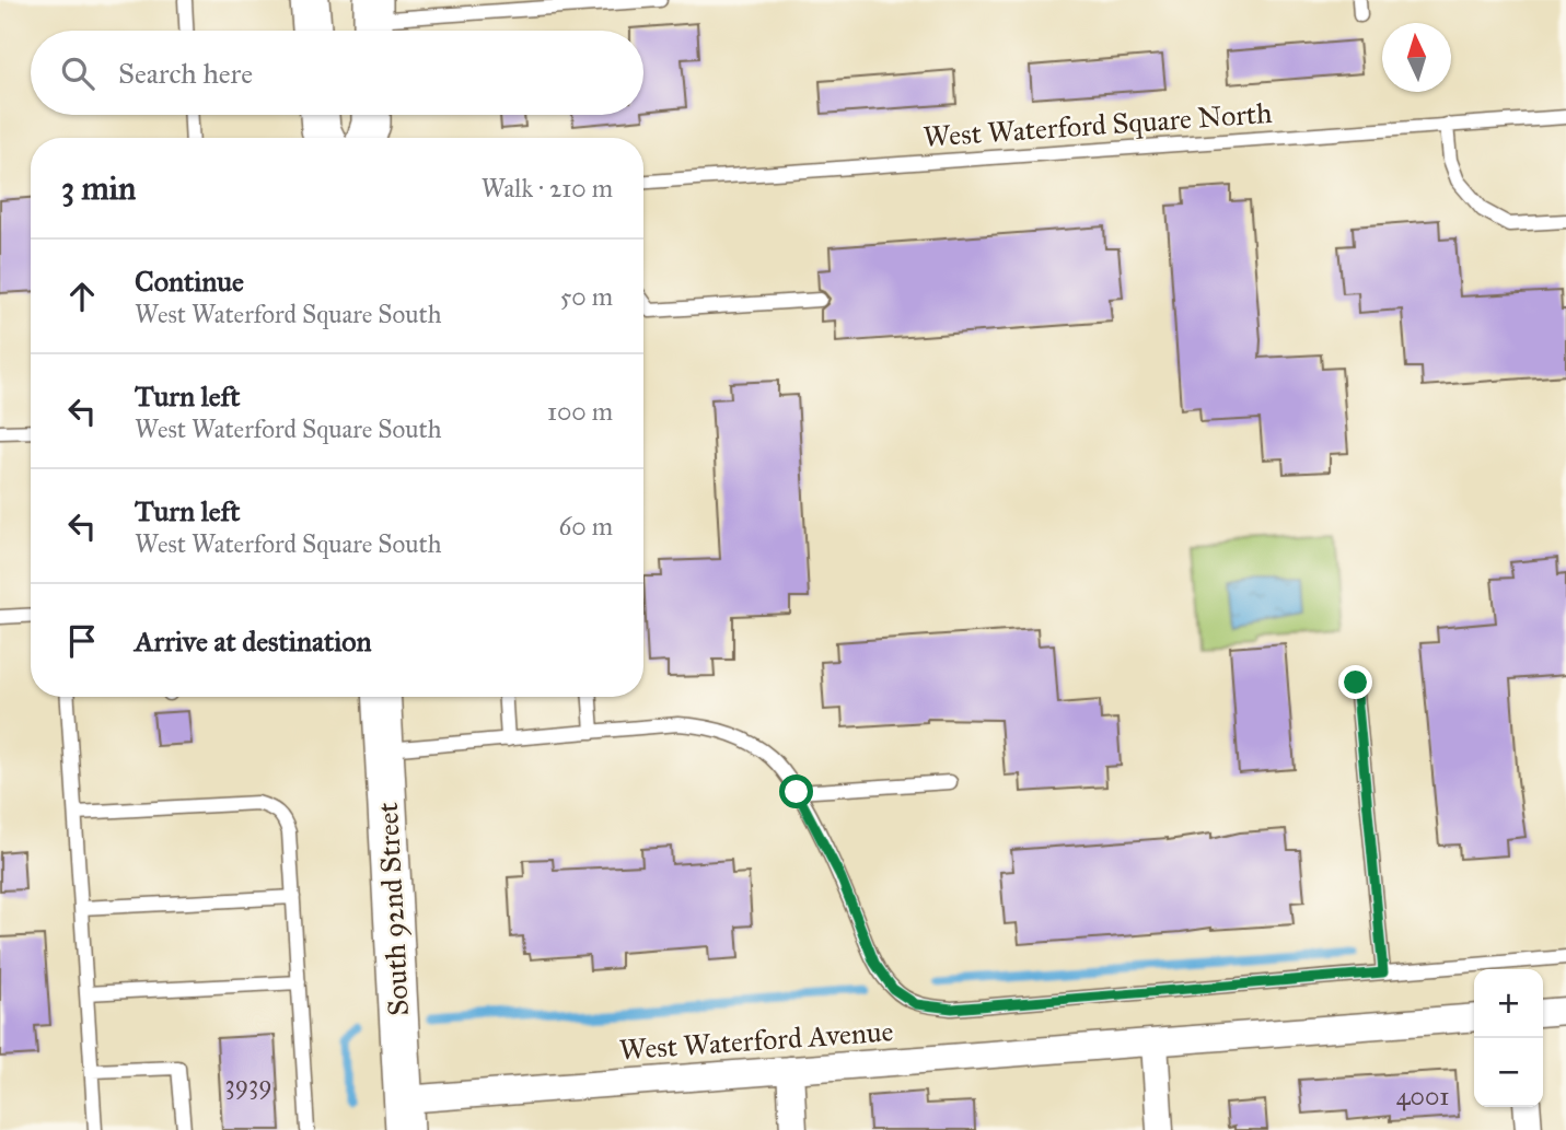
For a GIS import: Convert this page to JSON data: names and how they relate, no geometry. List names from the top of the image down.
{
  "streets": {
    "main road": ["South 92nd Street"],
    "street": ["West Waterford Avenue"],
    "lane": ["West Waterford Square North"]
  },
  "crossings": [
    ["South 92nd Street", "West Waterford Avenue"]
  ],
  "house_numbers": ["3939", "4001"],
  "north": "top",
  "page": {
    "search": "Search here",
    "heading": ["3 min", "Walk · 210 m"],
    "list": [
      ["Continue", "West Waterford Square South", "50 m"],
      ["Turn left", "West Waterford Square South", "100 m"],
      ["Turn left", "West Waterford Square South", "60 m"],
      "Arrive at destination"
    ],
    "map_buttons": ["+", "−"]
  }
}
